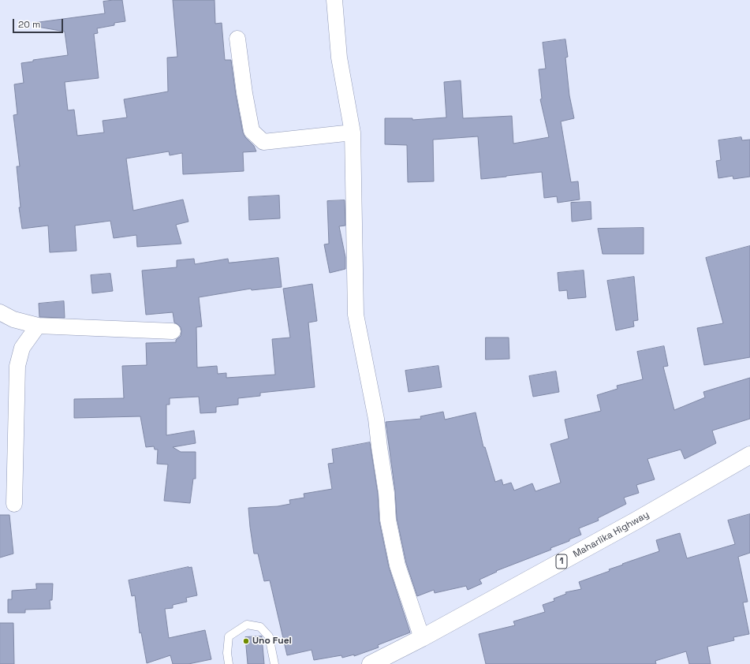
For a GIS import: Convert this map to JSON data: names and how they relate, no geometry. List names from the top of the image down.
{
  "streets": {
    "highway": ["Maharlika Highway", "1"]
  },
  "places": ["Uno Fuel"],
  "scale_bar": "20 m"
}
